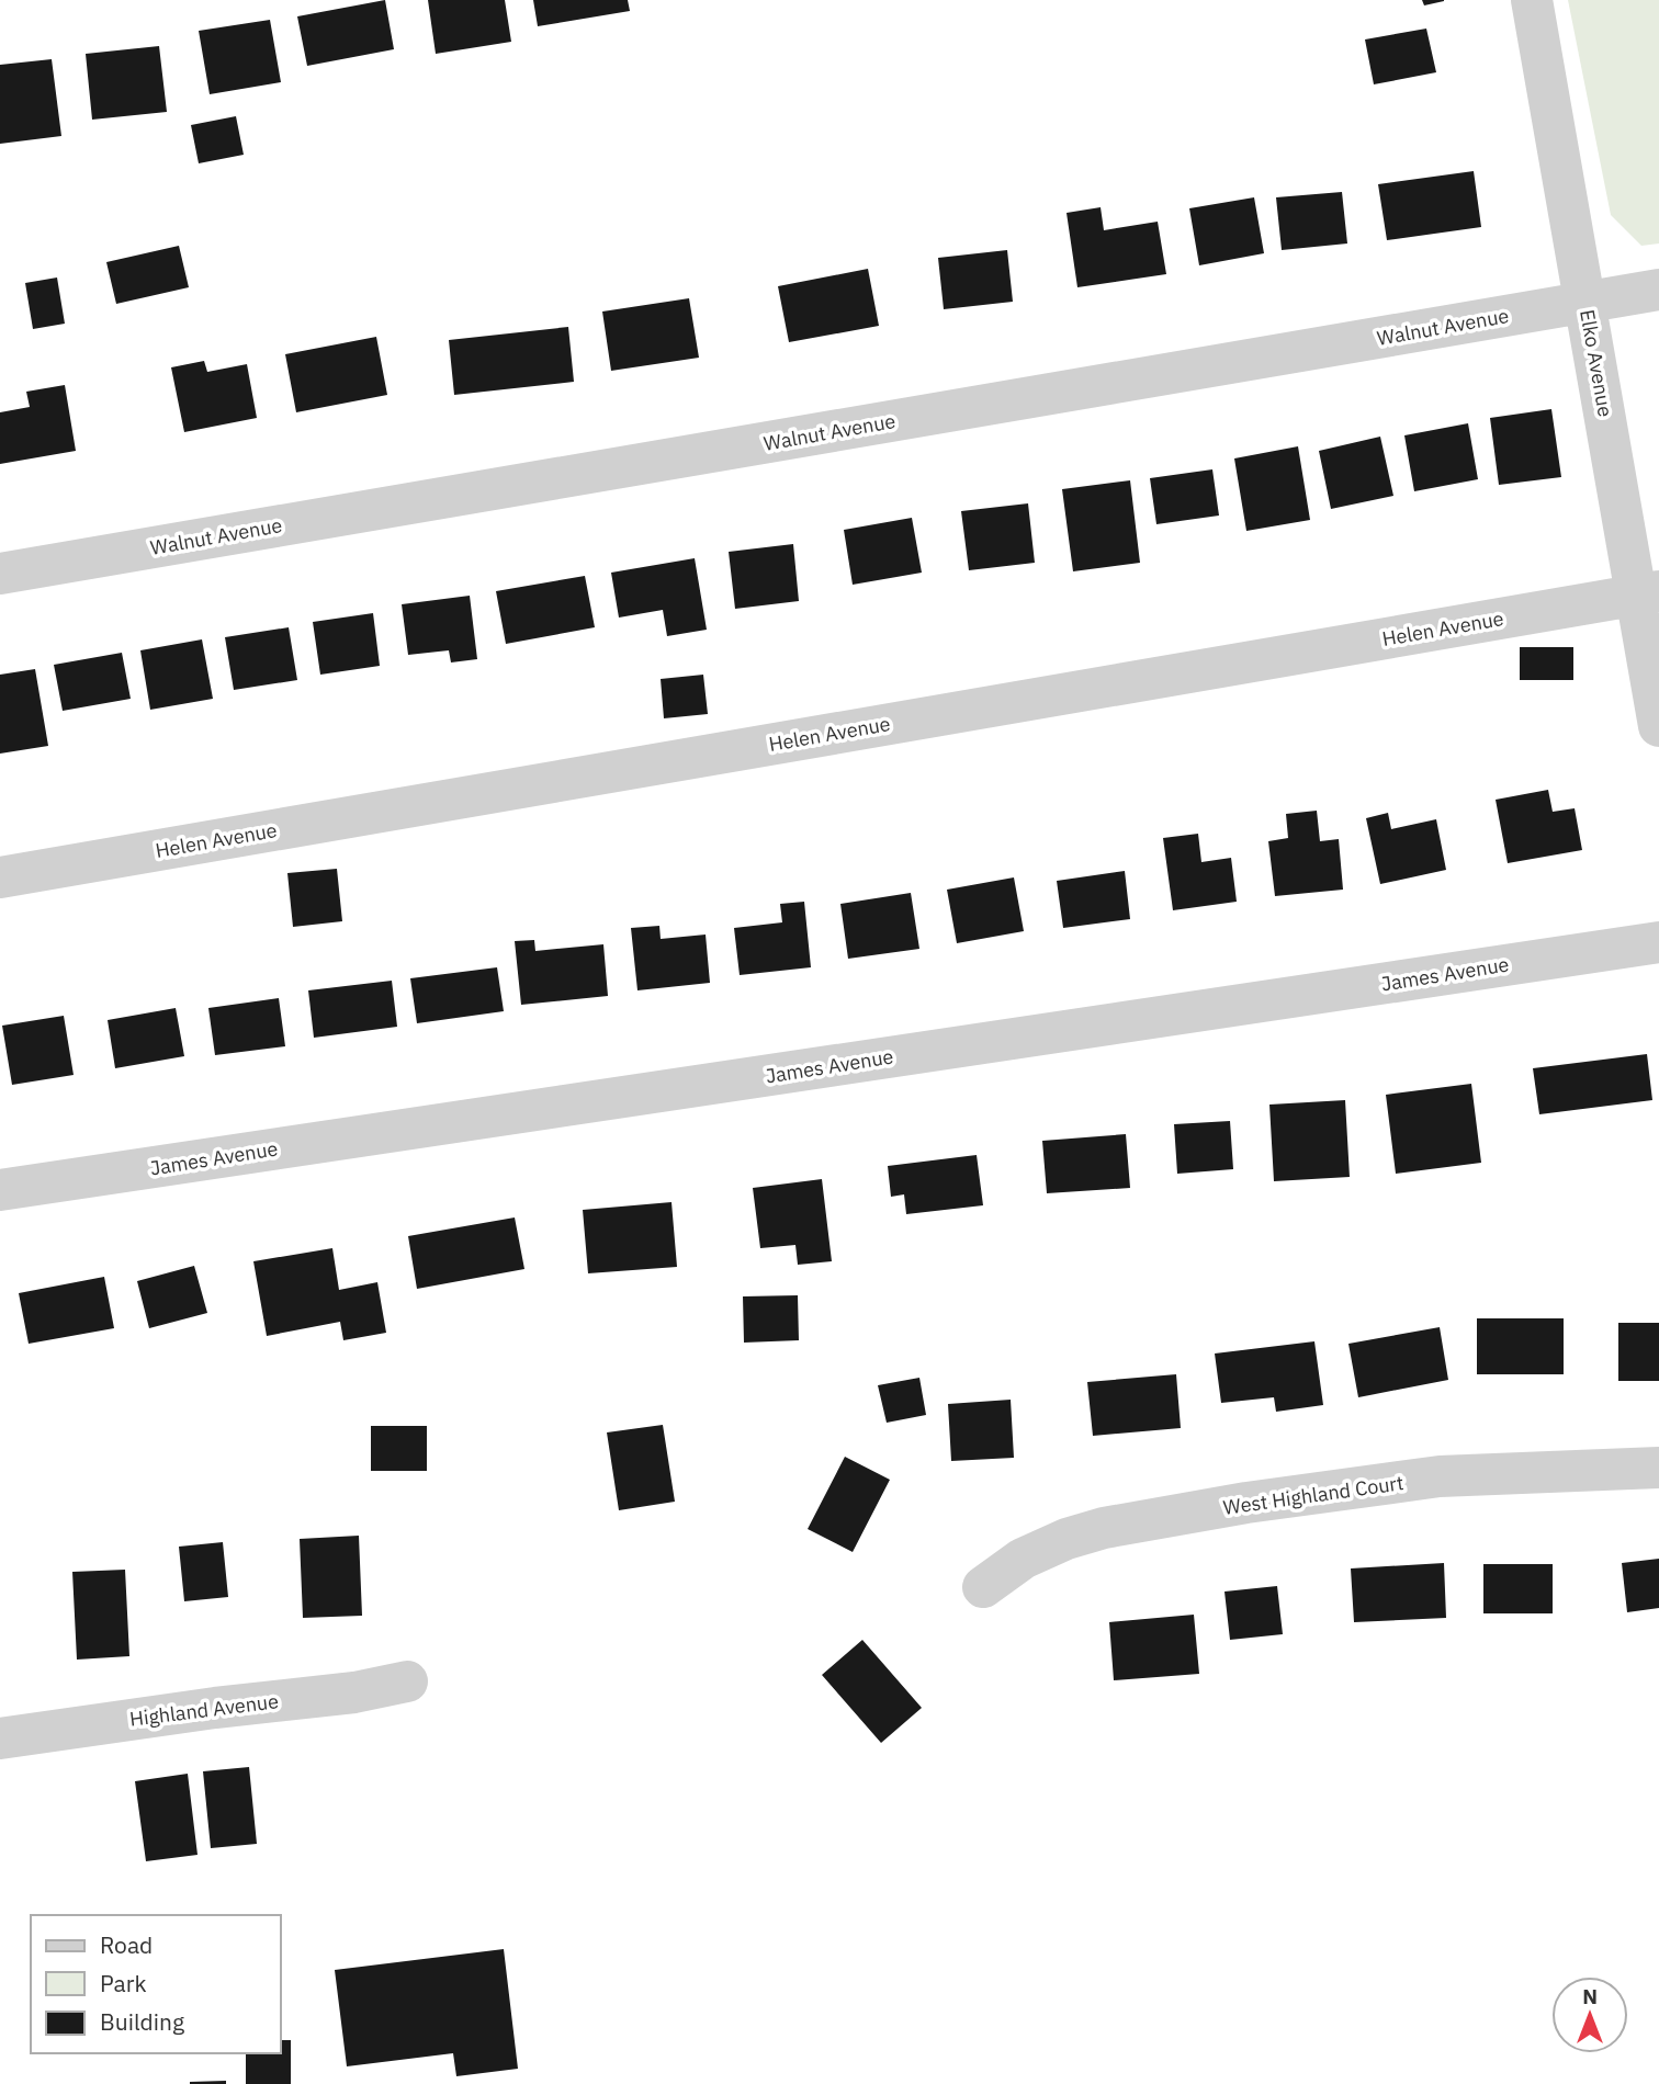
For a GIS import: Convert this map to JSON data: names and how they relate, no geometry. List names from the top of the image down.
{
  "streets": {
    "street": [
      "Walnut Avenue",
      "Elko Avenue",
      "Helen Avenue",
      "James Avenue",
      "West Highland Court",
      "Highland Avenue"
    ]
  },
  "crossings": [
    ["Walnut Avenue", "Elko Avenue"],
    ["Elko Avenue", "Helen Avenue"]
  ],
  "legend": ["Road", "Park", "Building"],
  "north": "top"
}
